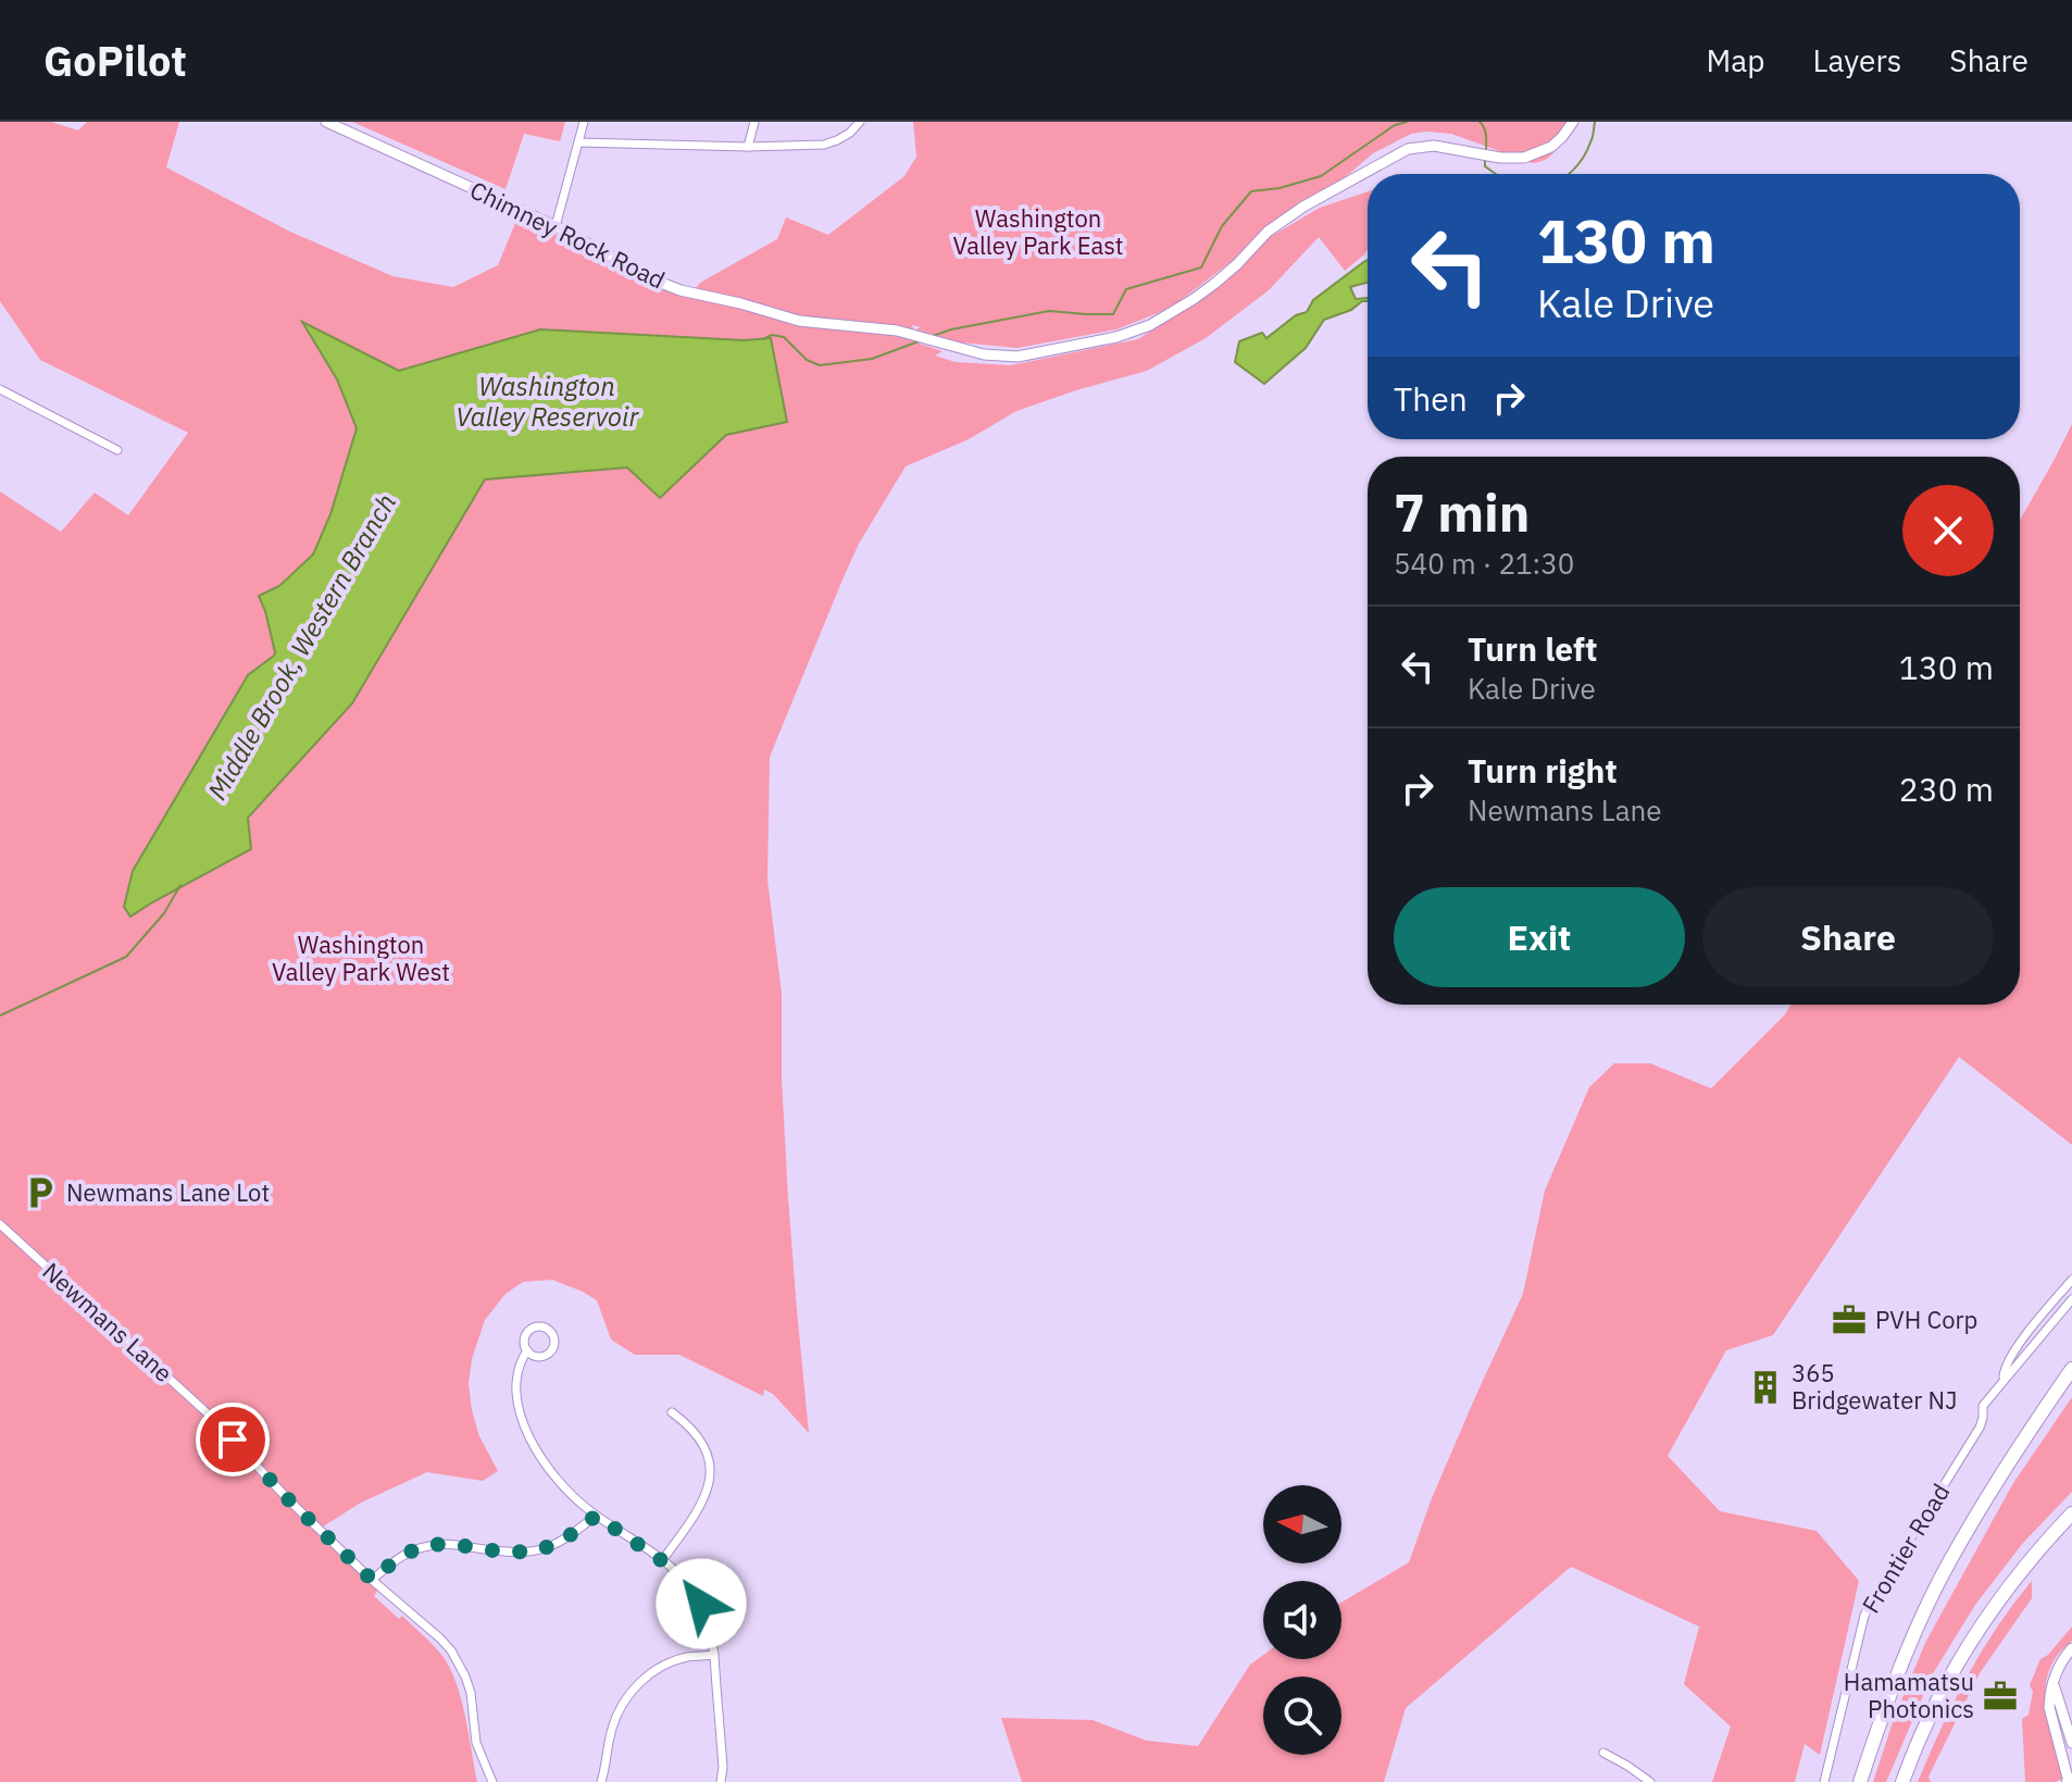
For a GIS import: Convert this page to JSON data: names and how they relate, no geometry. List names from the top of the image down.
{
  "streets": {
    "street": ["Chimney Rock Road", "Newmans Lane", "Frontier Road"]
  },
  "water": ["Washington Valley Reservoir", "Middle Brook, Western Branch"],
  "parks": ["Washington Valley Park East", "Washington Valley Park West"],
  "places": {
    "parking": ["Newmans Lane Lot"],
    "office": ["PVH Corp", "Hamamatsu Photonics"],
    "building": ["365 Bridgewater NJ"]
  },
  "north": "left",
  "page": {
    "header": "GoPilot",
    "nav": ["Map", "Layers", "Share"],
    "turn": ["130 m", "Kale Drive"],
    "then": "Then",
    "heading": ["7 min", "540 m · 21:30"],
    "list": [
      {
        "name": "Turn left",
        "note": "Kale Drive",
        "value": "130 m"
      },
      {
        "name": "Turn right",
        "note": "Newmans Lane",
        "value": "230 m"
      }
    ],
    "buttons": ["Exit", "Share"]
  }
}
